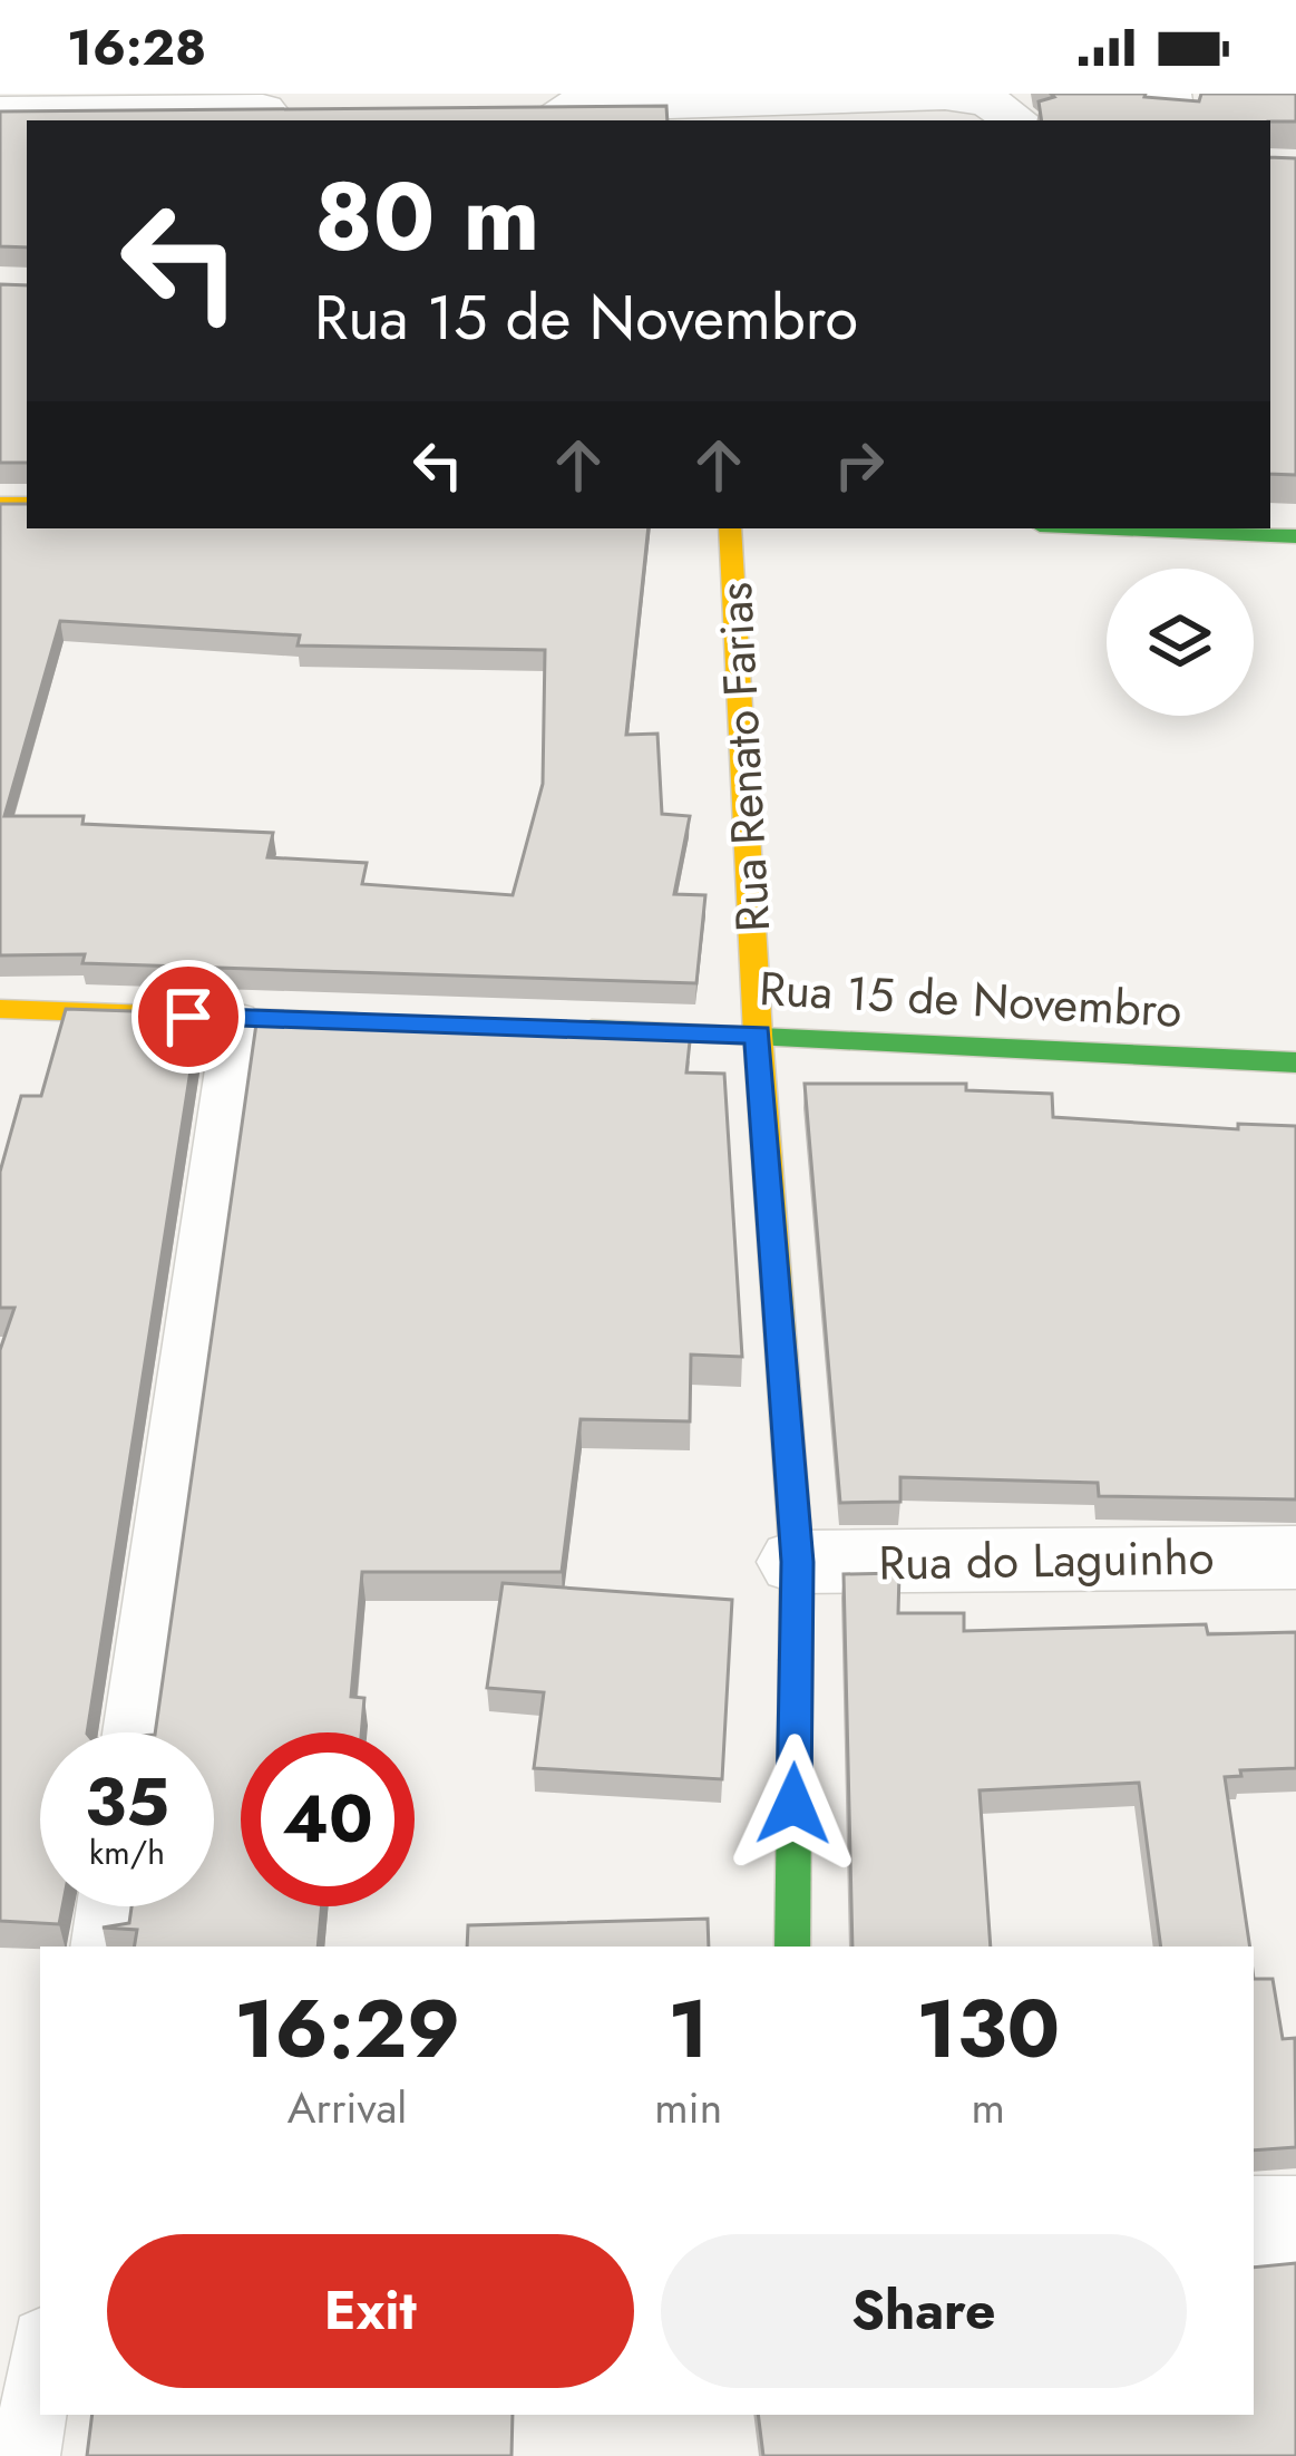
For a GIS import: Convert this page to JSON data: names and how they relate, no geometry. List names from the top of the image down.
{
  "streets": {
    "street": ["Rua Renato Farias", "Rua 15 de Novembro", "Rua do Laguinho"]
  },
  "crossings": [
    ["Rua Renato Farias", "Rua 15 de Novembro"],
    ["Rua Renato Farias", "Rua do Laguinho"]
  ],
  "page": {
    "status": "16:28",
    "turn": ["80 m", "Rua 15 de Novembro"],
    "speed": "35 km/h",
    "limit": "40",
    "eta": [
      "16:29",
      "Arrival",
      "1",
      "min",
      "130",
      "m"
    ],
    "buttons": ["Exit", "Share"]
  }
}
